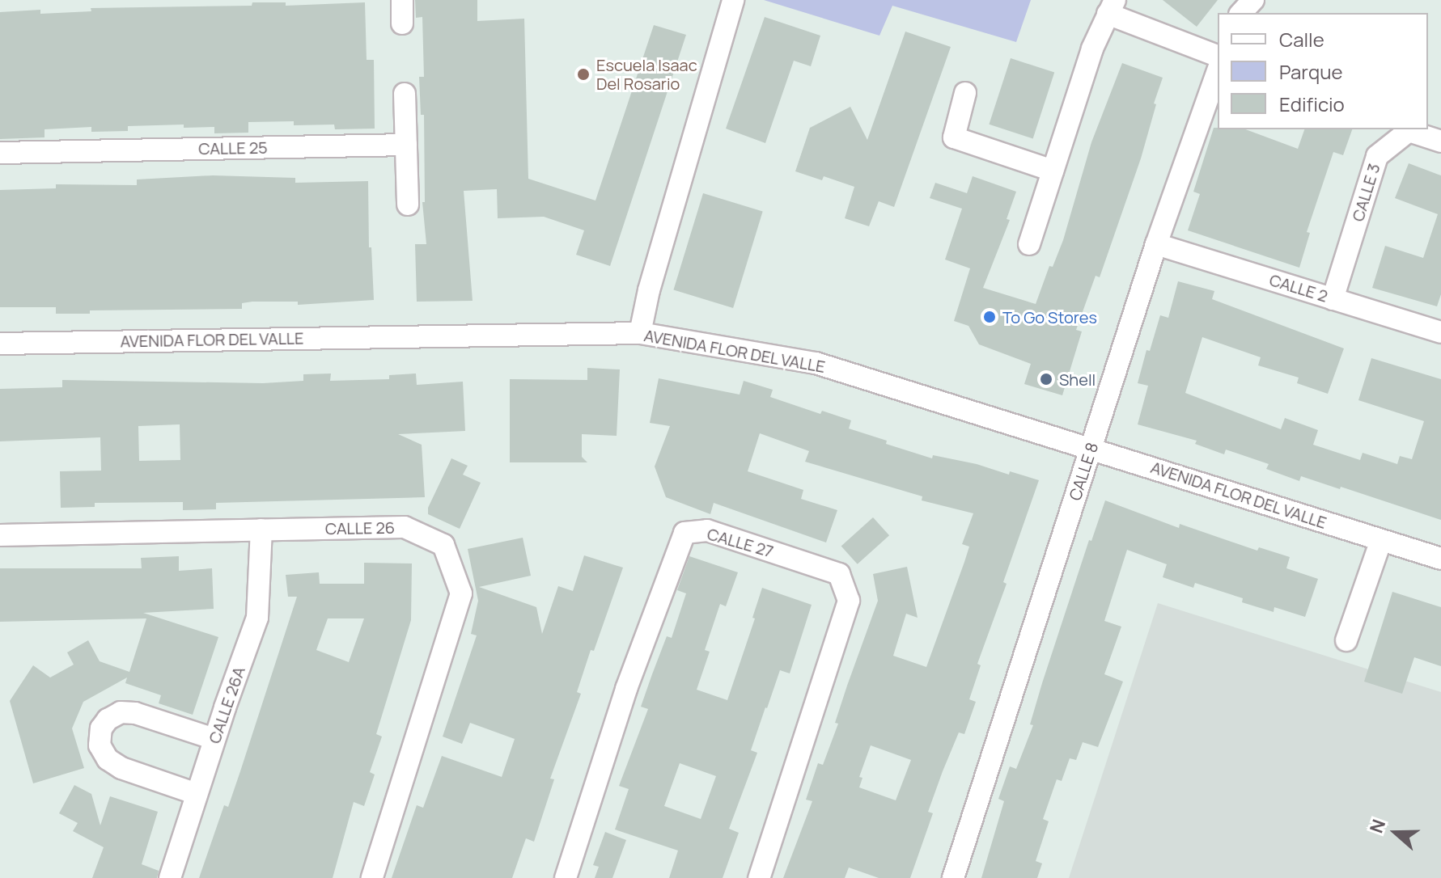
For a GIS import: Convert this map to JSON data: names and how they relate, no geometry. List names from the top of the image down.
{
  "streets": {
    "street": [
      "CALLE 25",
      "CALLE 3",
      "CALLE 2",
      "AVENIDA FLOR DEL VALLE",
      "CALLE 8",
      "CALLE 26",
      "CALLE 27",
      "CALLE 26A"
    ]
  },
  "crossings": [
    ["CALLE 3", "CALLE 2"],
    ["CALLE 2", "CALLE 8"],
    ["AVENIDA FLOR DEL VALLE", "CALLE 8"],
    ["CALLE 26", "CALLE 26A"]
  ],
  "places": ["Escuela Isaac Del Rosario", "To Go Stores", "Shell"],
  "legend": ["Calle", "Parque", "Edificio"],
  "north": "left"
}
